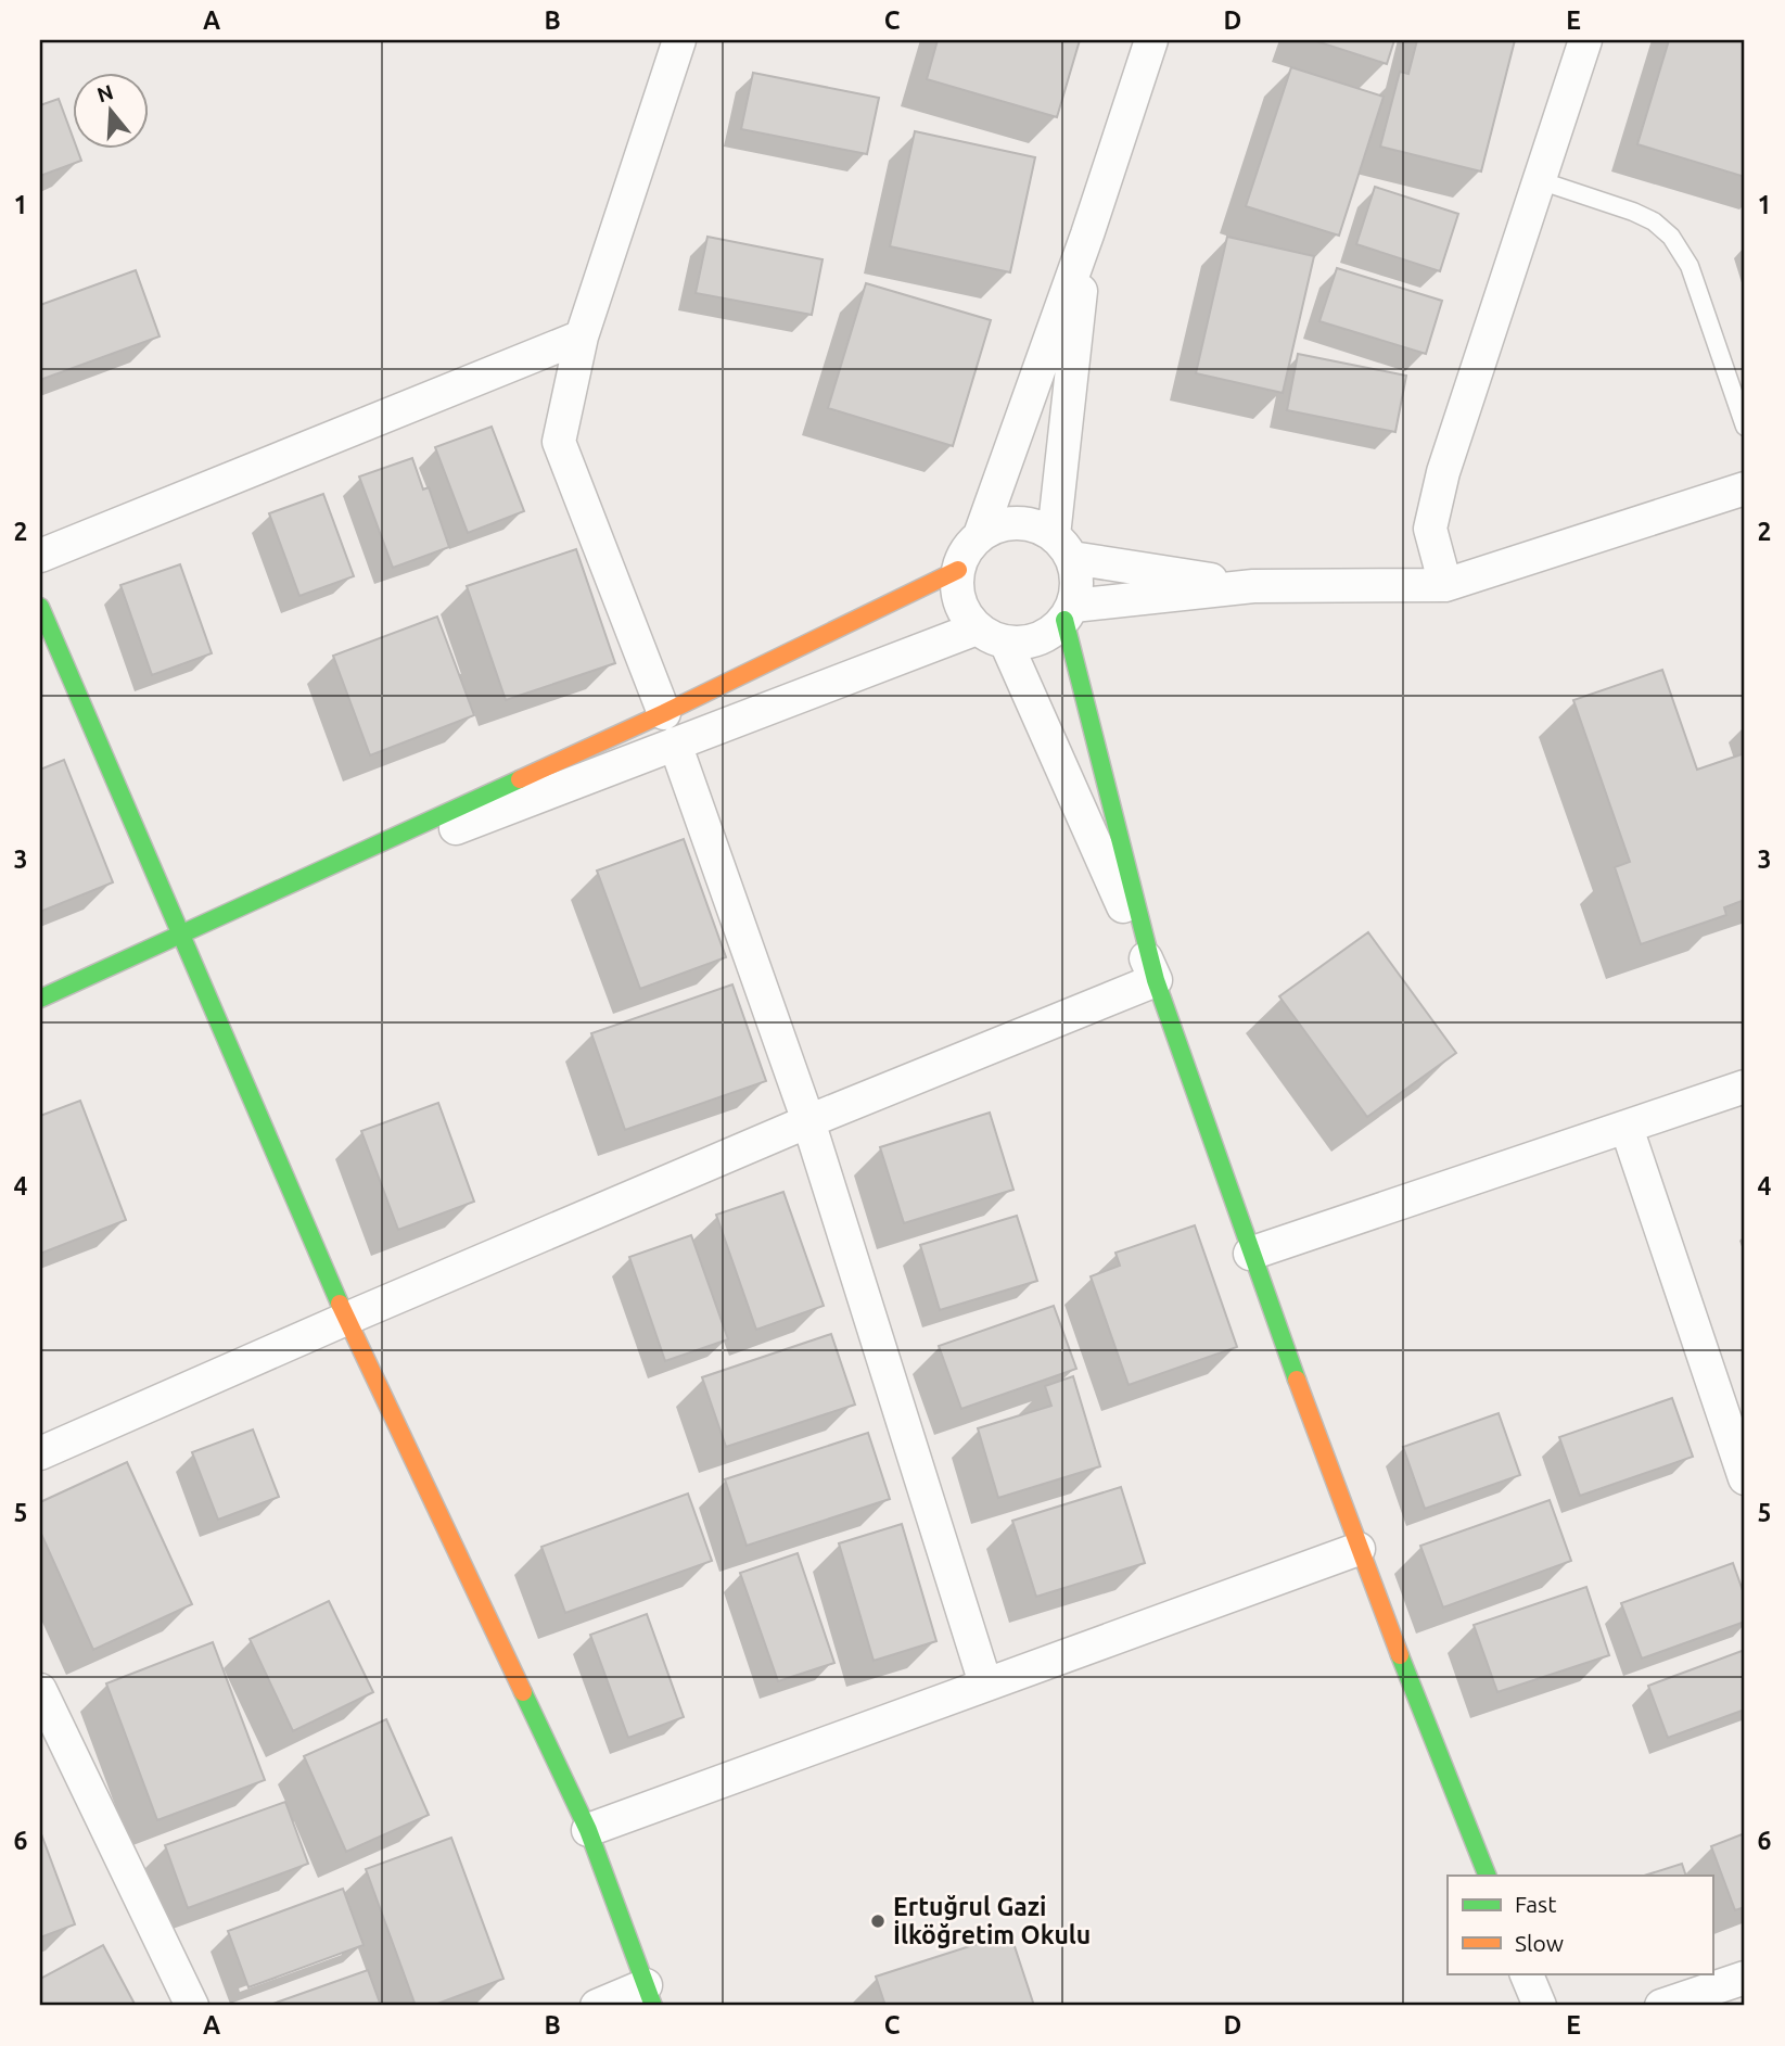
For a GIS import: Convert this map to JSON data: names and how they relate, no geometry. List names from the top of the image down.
{
  "places": ["Ertuğrul Gazi İlköğretim Okulu"],
  "legend": ["Fast", "Slow"],
  "north": "top",
  "grid": {
    "columns": [
      "A",
      "B",
      "C",
      "D",
      "E"
    ],
    "rows": [
      "1",
      "2",
      "3",
      "4",
      "5",
      "6"
    ]
  }
}
